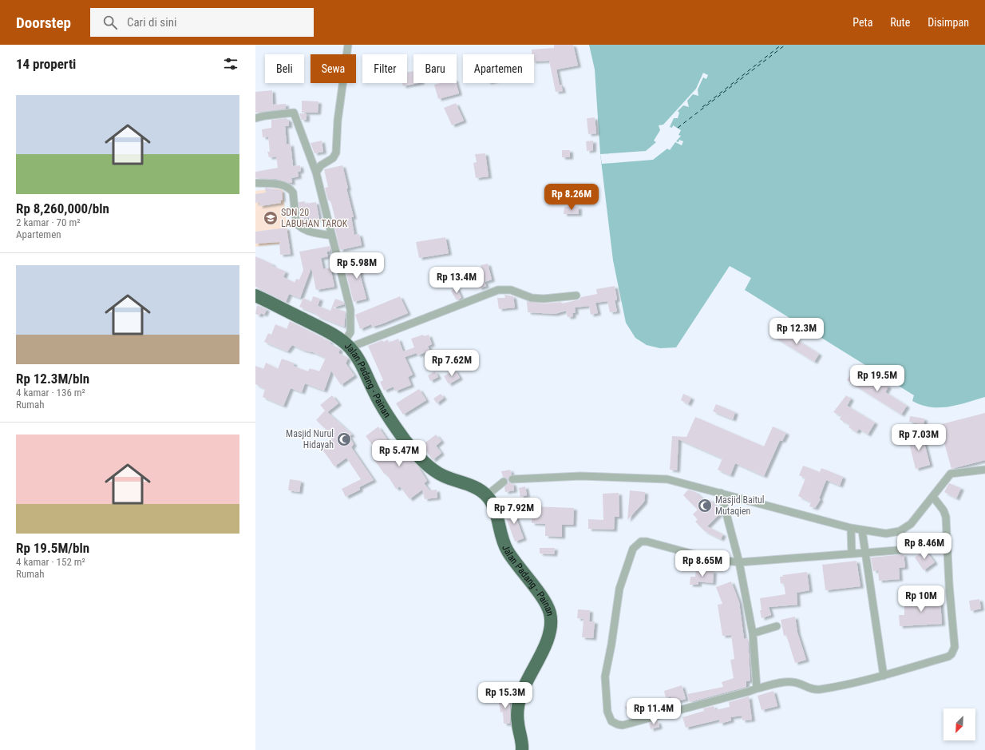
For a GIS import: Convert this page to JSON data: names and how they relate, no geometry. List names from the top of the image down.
{
  "streets": {
    "highway": ["Jalan Padang - Painan"]
  },
  "places": {
    "school or university": ["SDN 20 LABUHAN TAROK"],
    "mosque": ["Masjid Nurul Hidayah", "Masjid Baitul Mutaqien"]
  },
  "north": "bottom left",
  "page": {
    "header": "Doorstep",
    "search": "Cari di sini",
    "nav": ["Peta", "Rute", "Disimpan"],
    "heading": "14 properti",
    "chip": [
      "Beli",
      "Sewa",
      "Filter",
      "Baru",
      "Apartemen"
    ],
    "list": [
      {
        "name": "Rp 8,260,000/bln",
        "note": "2 kamar · 70 m² · Apartemen"
      },
      {
        "name": "Rp 12.3M/bln",
        "note": "4 kamar · 136 m² · Rumah"
      },
      {
        "name": "Rp 19.5M/bln",
        "note": "4 kamar · 152 m² · Rumah"
      }
    ],
    "price": [
      "Rp 8.26M",
      "Rp 5.98M",
      "Rp 13.4M",
      "Rp 12.3M",
      "Rp 7.62M",
      "Rp 19.5M",
      "Rp 7.03M",
      "Rp 5.47M",
      "Rp 7.92M",
      "Rp 8.46M",
      "Rp 8.65M",
      "Rp 10M",
      "Rp 15.3M",
      "Rp 11.4M"
    ]
  }
}
